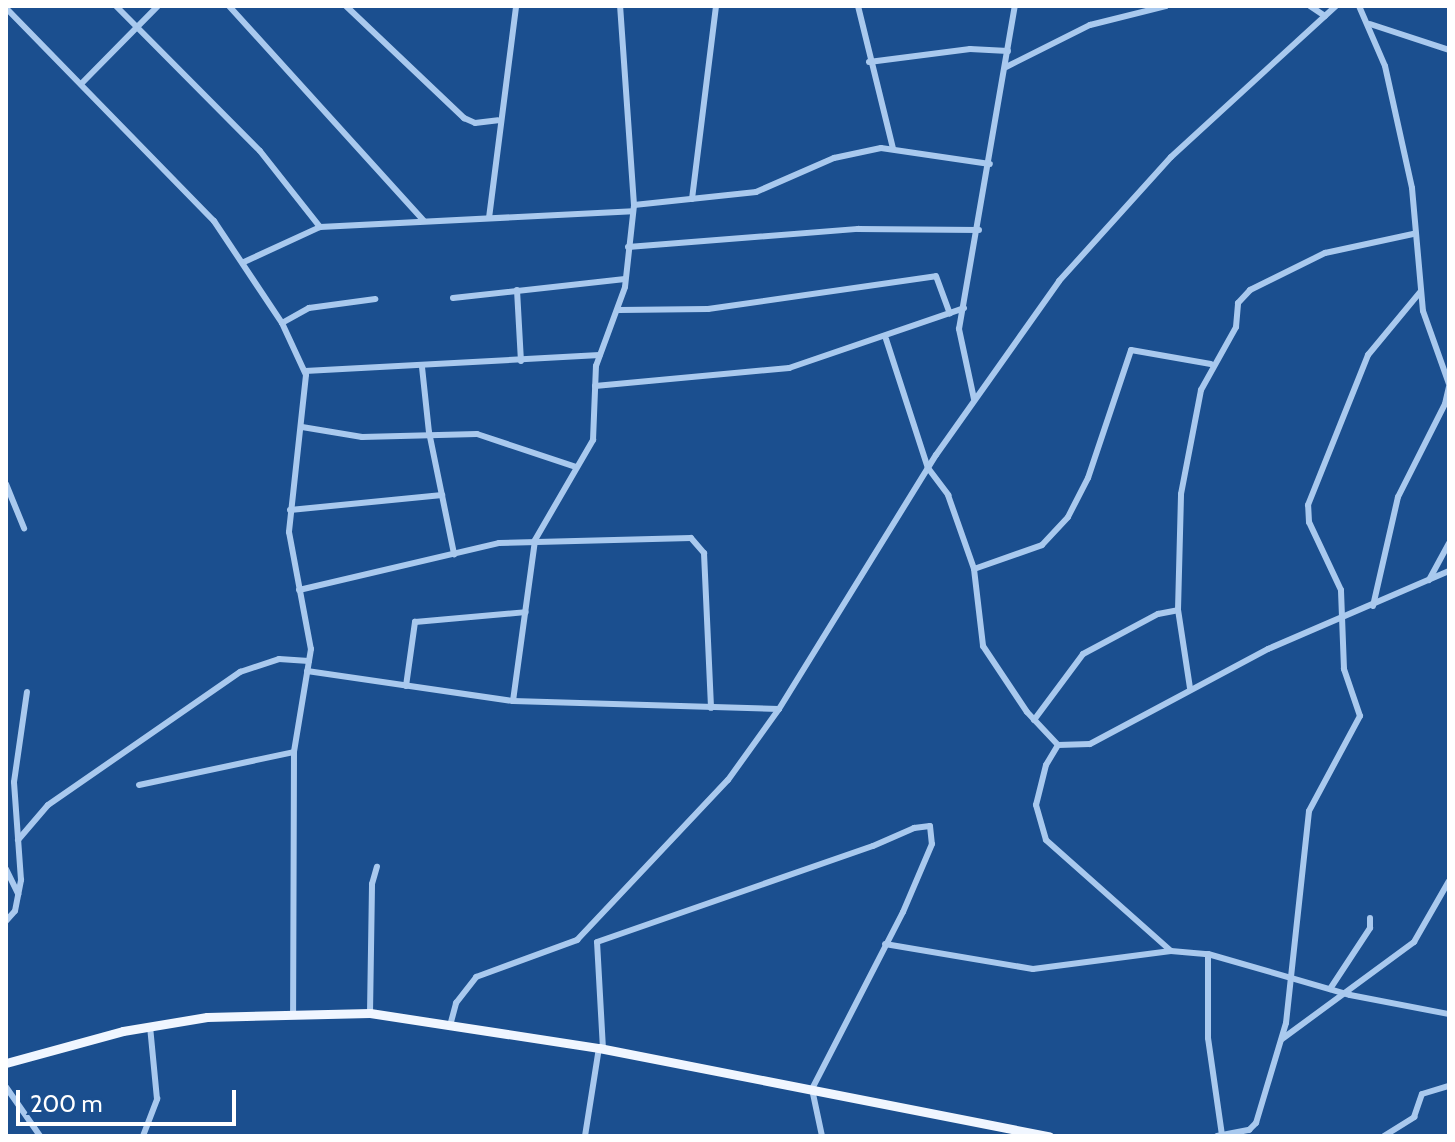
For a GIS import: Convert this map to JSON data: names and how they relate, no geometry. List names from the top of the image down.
{
  "scale_bar": "200 m"
}
